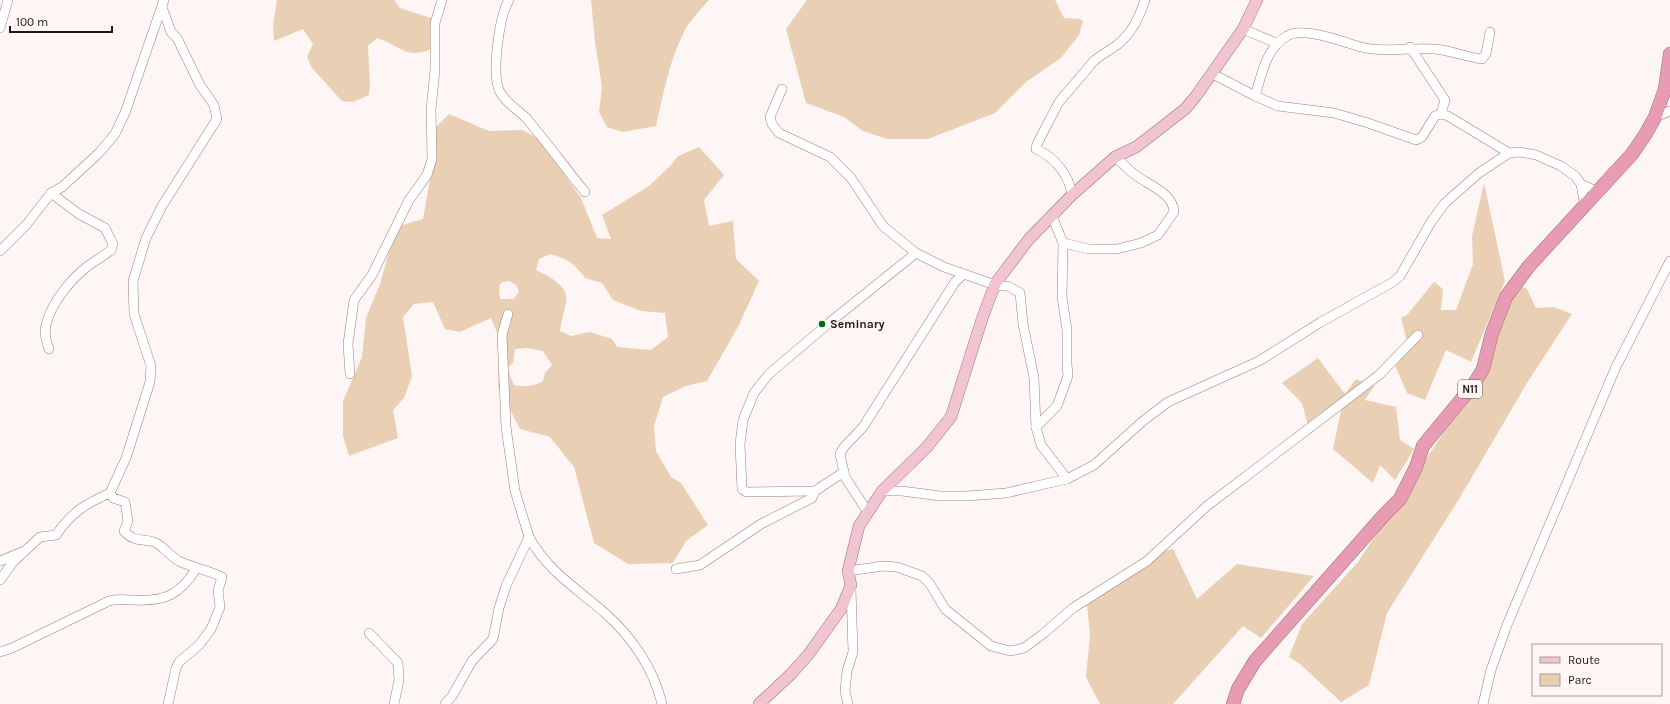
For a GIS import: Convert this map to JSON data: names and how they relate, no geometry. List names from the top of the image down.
{
  "streets": {
    "highway": ["N11"]
  },
  "places": ["Seminary"],
  "legend": ["Route", "Parc"],
  "scale_bar": "100 m"
}
